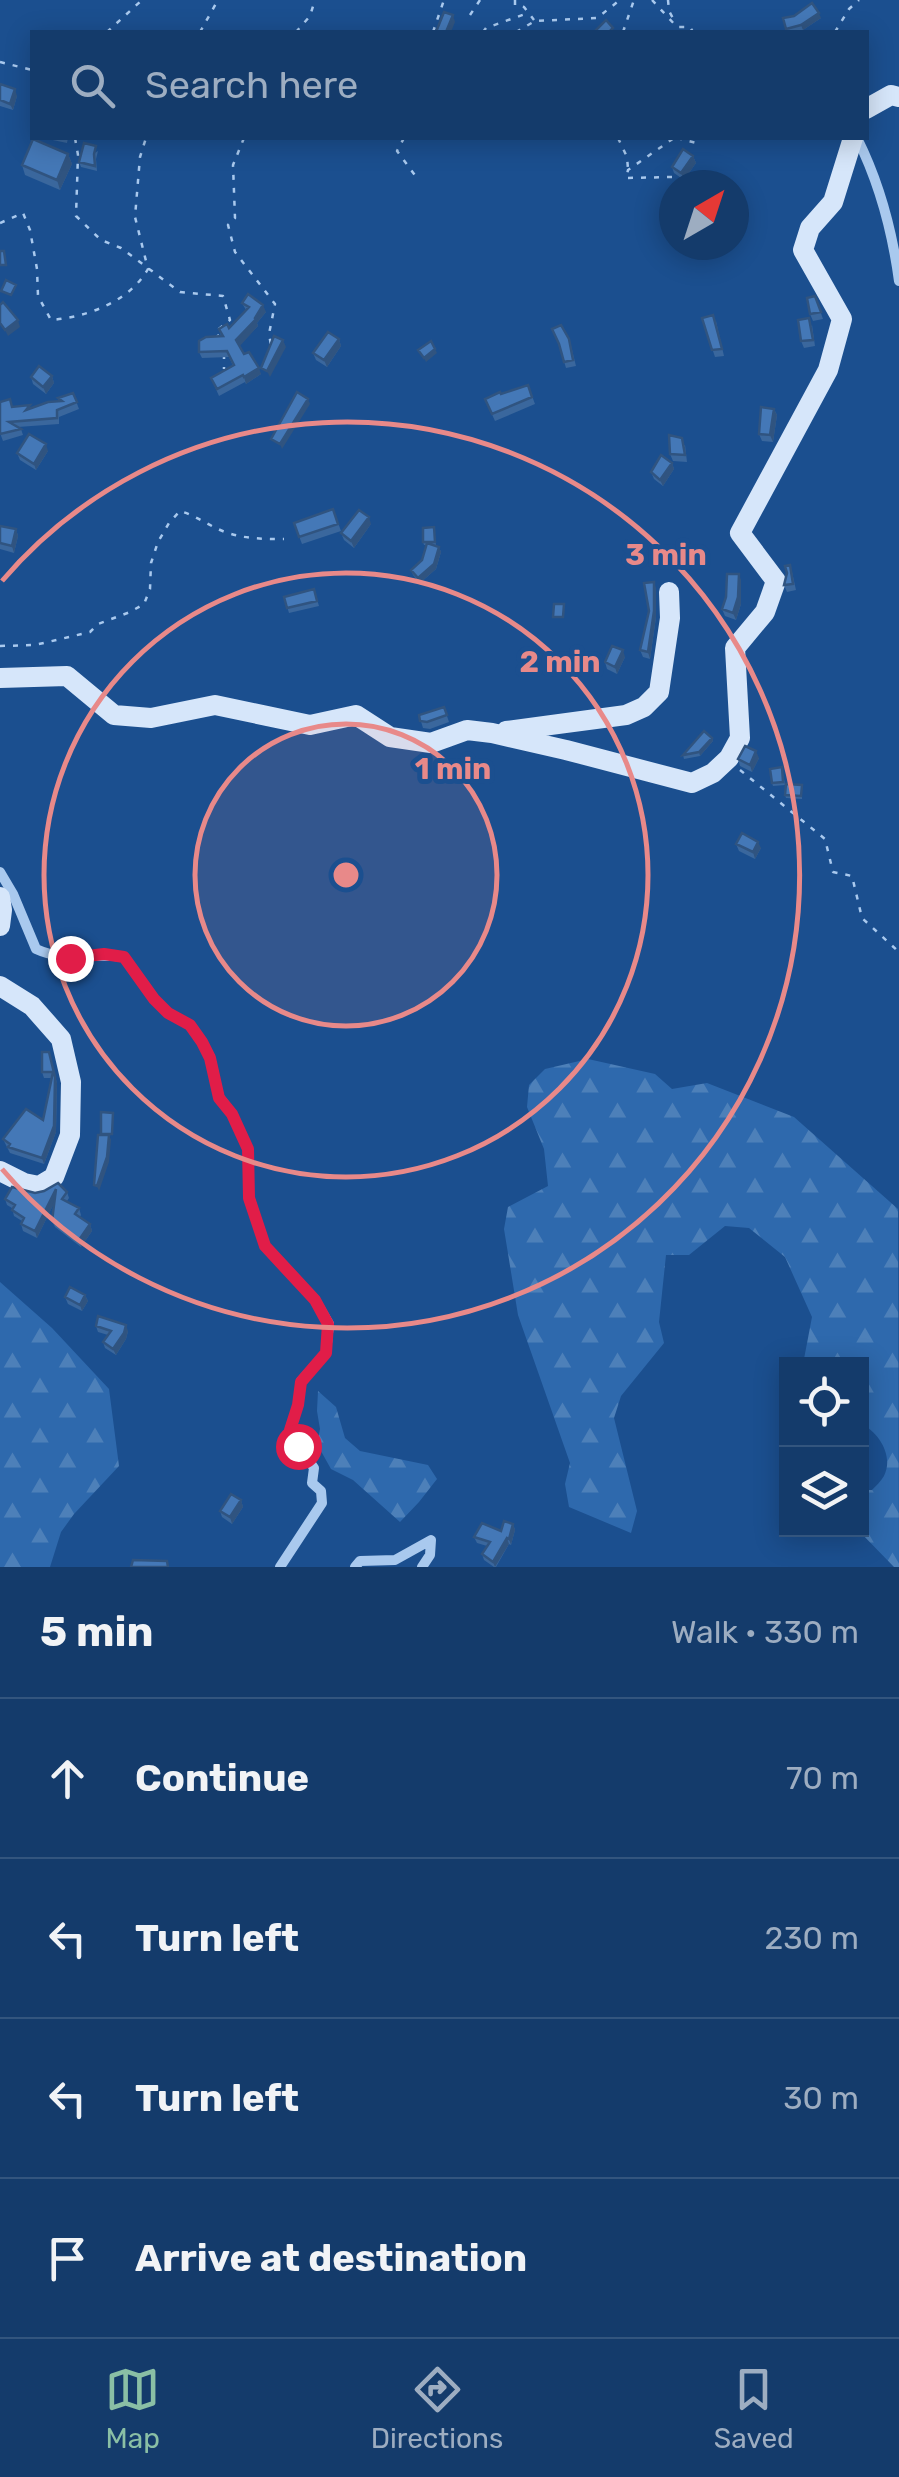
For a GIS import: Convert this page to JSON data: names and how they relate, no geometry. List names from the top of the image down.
{
  "north": "top right",
  "page": {
    "search": "Search here",
    "heading": ["5 min", "Walk · 330 m"],
    "list": [
      ["Continue", "70 m"],
      ["Turn left", "230 m"],
      ["Turn left", "30 m"],
      "Arrive at destination"
    ],
    "nav": ["Map", "Directions", "Saved"]
  },
  "rings": ["3 min", "2 min", "1 min"]
}
